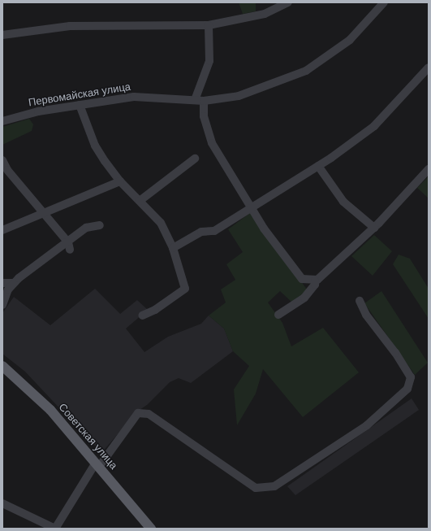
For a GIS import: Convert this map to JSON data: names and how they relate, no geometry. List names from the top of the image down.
{
  "streets": {
    "main road": ["Советская улица"],
    "street": ["Первомайская улица"]
  }
}
